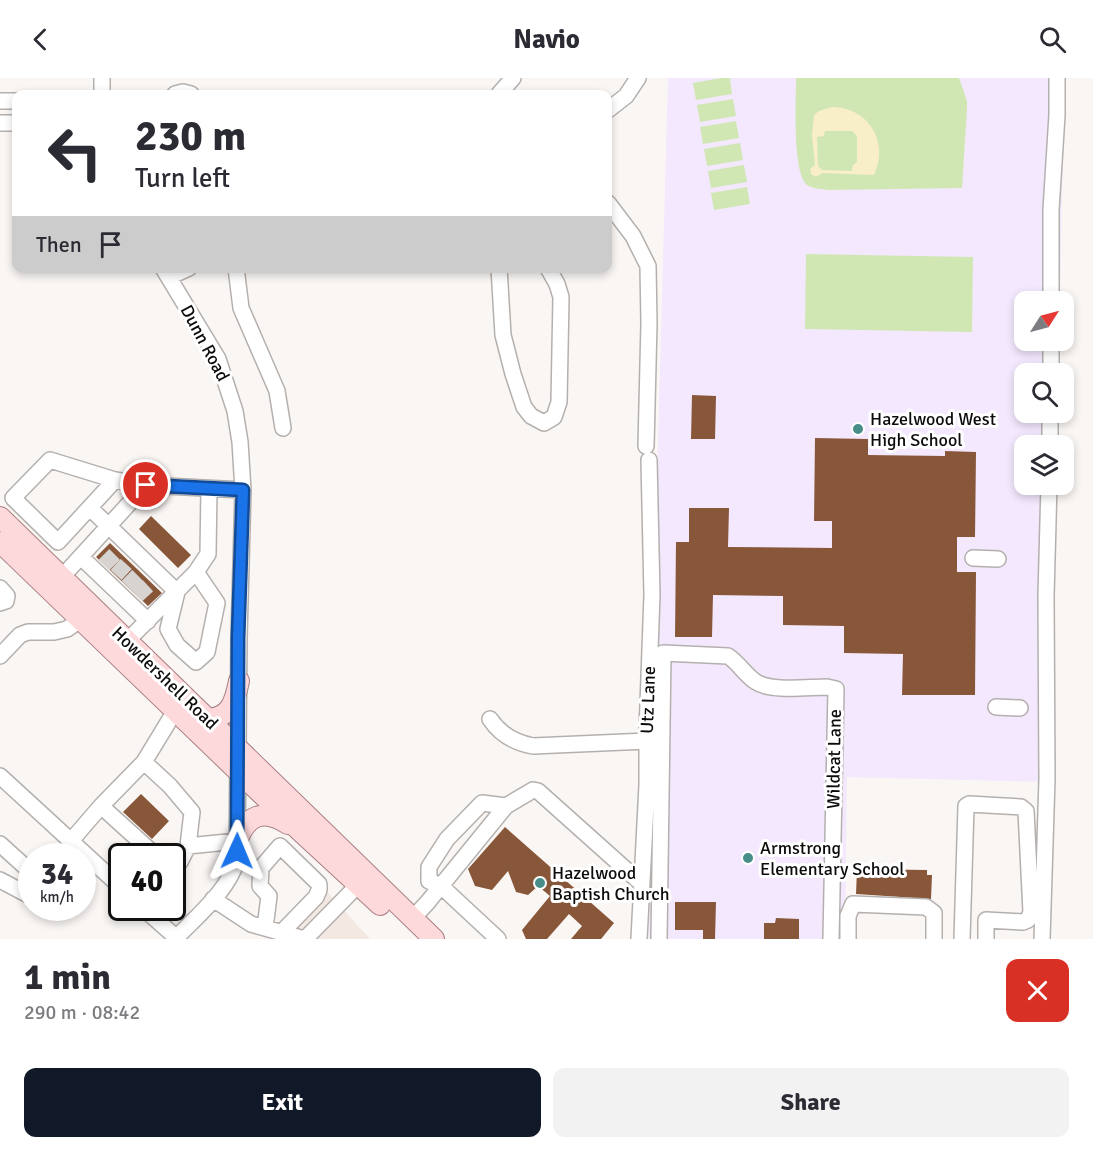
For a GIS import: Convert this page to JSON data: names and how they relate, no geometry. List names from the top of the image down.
{
  "streets": {
    "main road": ["Howdershell Road"],
    "street": ["Dunn Road", "Utz Lane", "Wildcat Lane"]
  },
  "crossings": [
    ["Dunn Road", "Howdershell Road"]
  ],
  "places": ["Hazelwood West High School", "Armstrong Elementary School", "Hazelwood Baptish Church"],
  "north": "top right",
  "page": {
    "header": "Navio",
    "turn": ["230 m", "Turn left"],
    "then": "Then",
    "speed": "34 km/h",
    "limit": "40",
    "heading": ["1 min", "290 m · 08:42"],
    "buttons": ["Exit", "Share"]
  }
}
